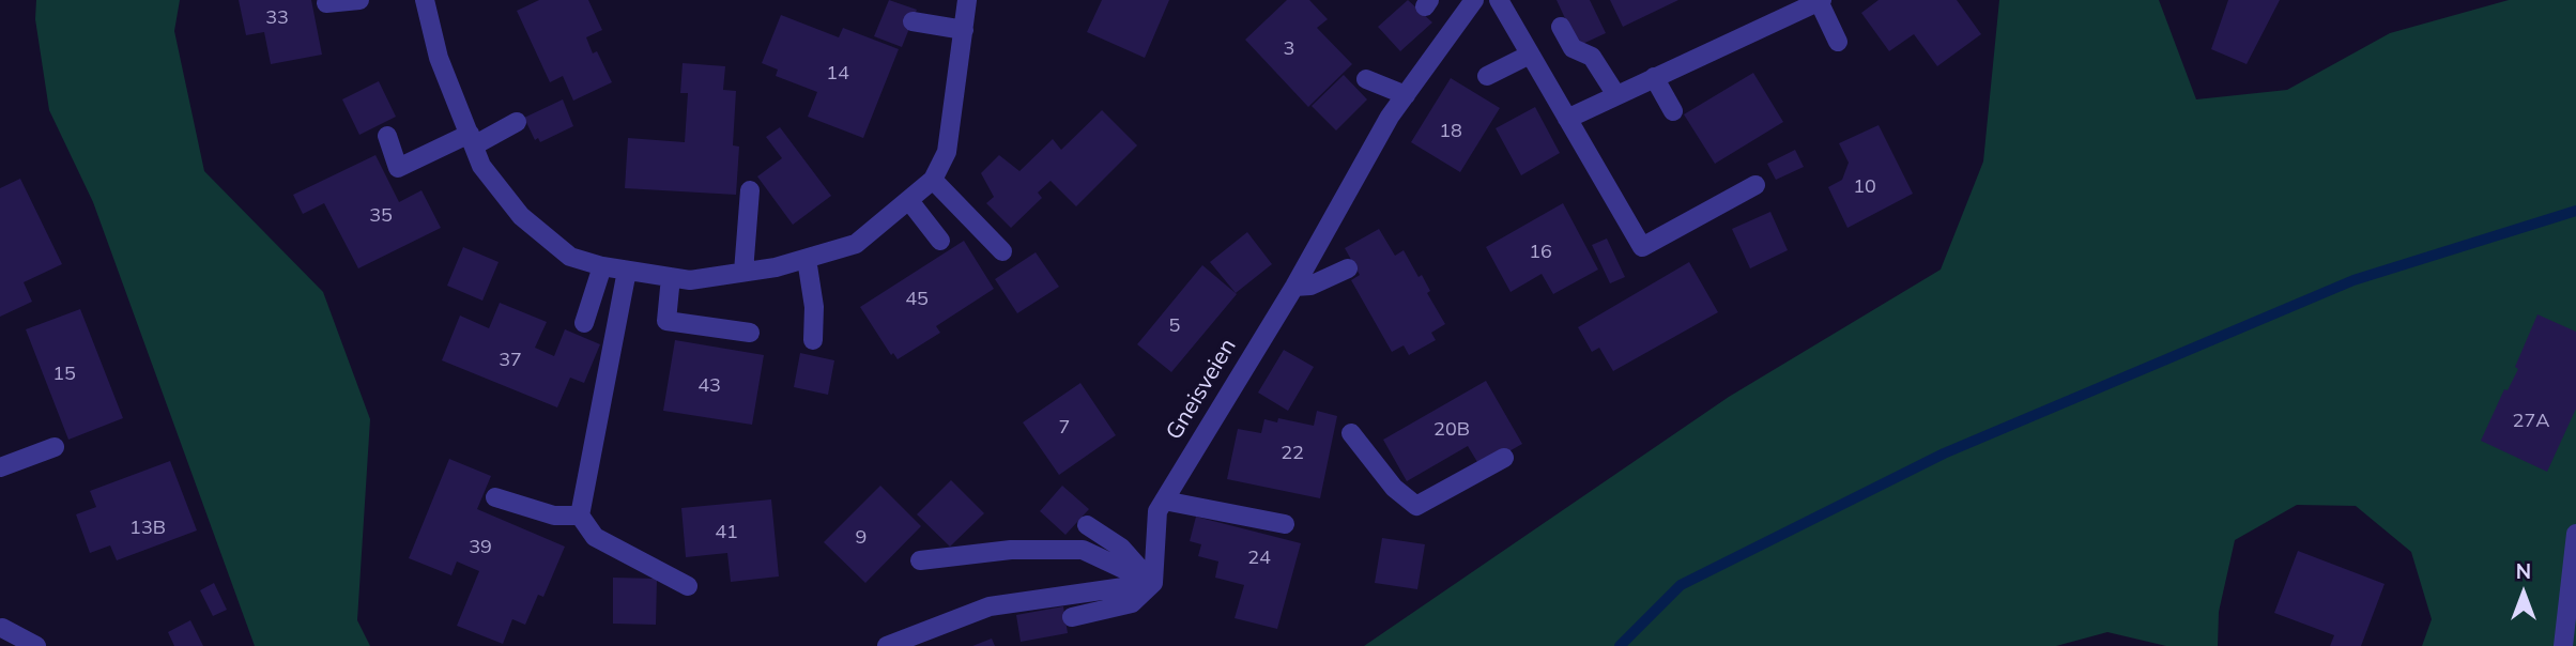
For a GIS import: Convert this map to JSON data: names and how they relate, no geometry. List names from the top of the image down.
{
  "streets": {
    "street": ["Gneisveien"]
  },
  "house_numbers": [
    "33",
    "3",
    "14",
    "18",
    "10",
    "35",
    "16",
    "45",
    "5",
    "37",
    "15",
    "43",
    "27A",
    "7",
    "20B",
    "22",
    "13B",
    "41",
    "9",
    "39",
    "24"
  ],
  "north": "top"
}
